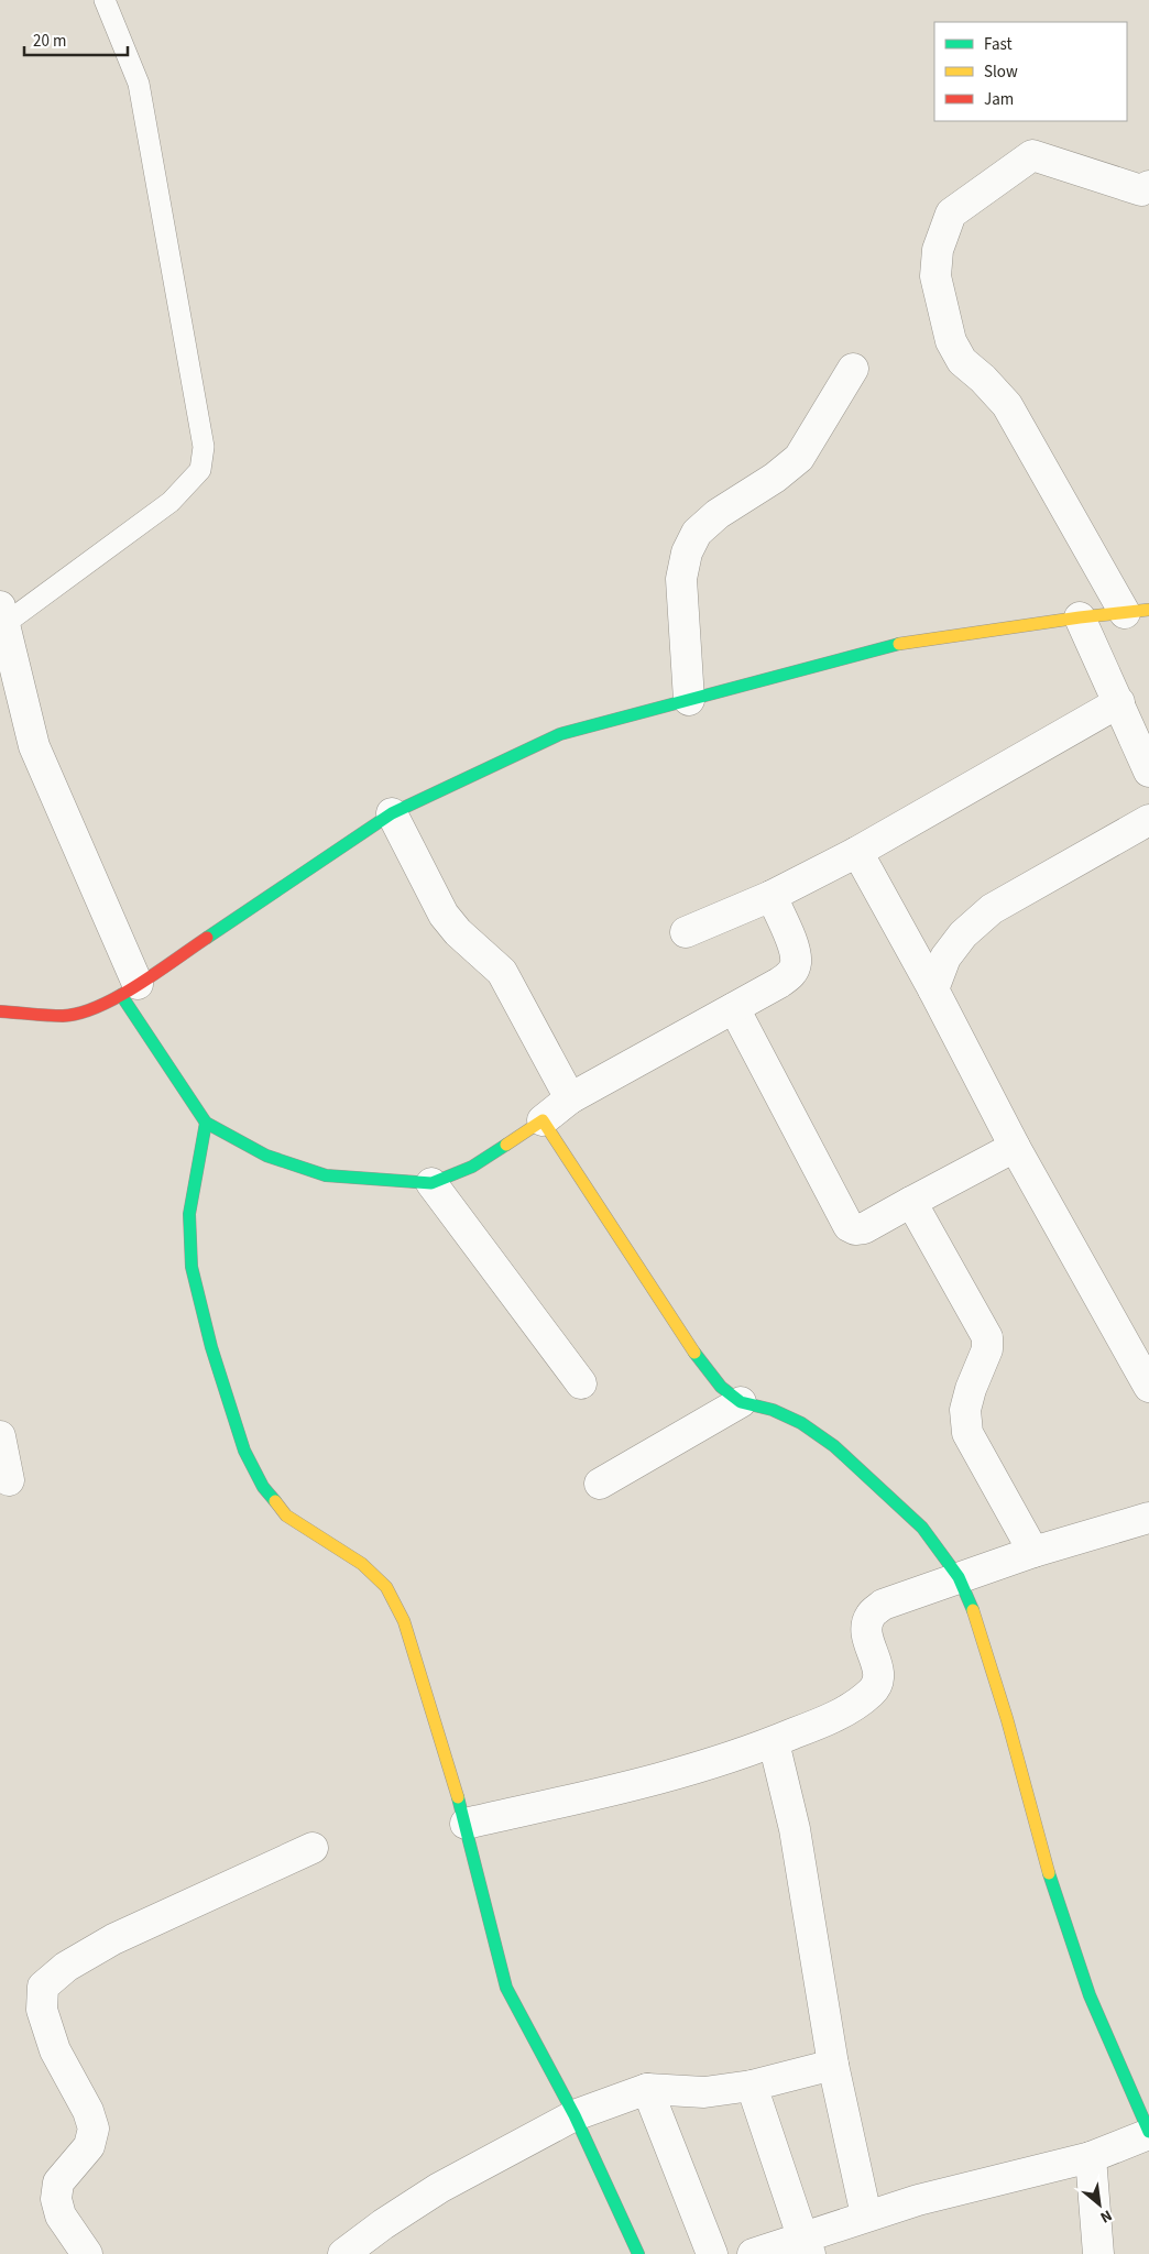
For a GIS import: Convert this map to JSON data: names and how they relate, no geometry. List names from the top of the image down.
{
  "legend": ["Fast", "Slow", "Jam"],
  "scale_bar": "20 m",
  "north": "bottom right"
}
